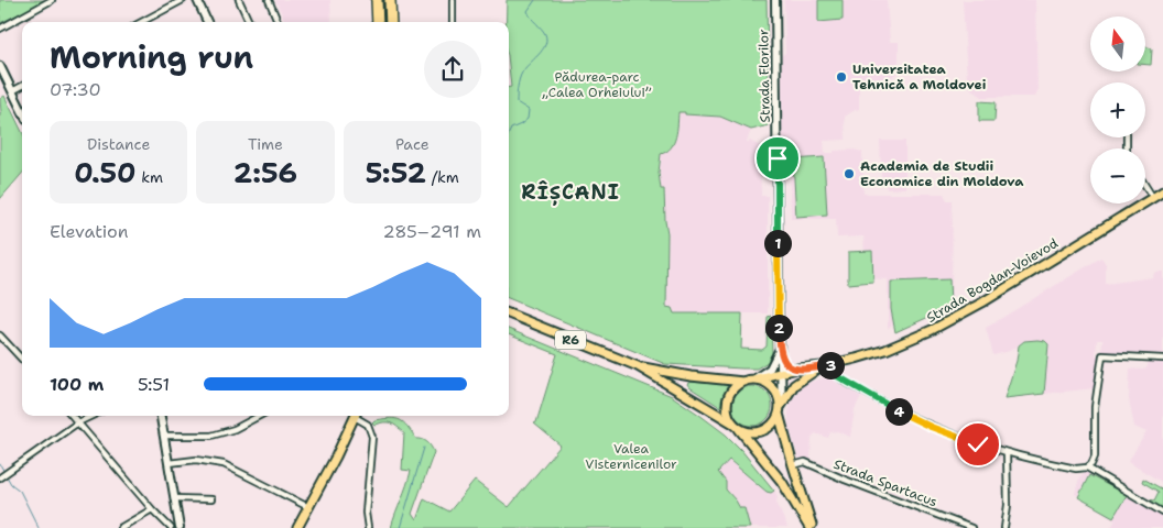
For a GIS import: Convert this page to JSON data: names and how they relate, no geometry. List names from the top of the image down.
{
  "streets": {
    "main road": ["Strada Florilor", "Strada Bogdan-Voievod", "R6"],
    "street": ["Strada Spartacus"]
  },
  "crossings": [
    ["Strada Florilor", "Strada Bogdan-Voievod"],
    ["Strada Florilor", "R6"],
    ["Strada Bogdan-Voievod", "R6"]
  ],
  "districts": ["RÎȘCANI"],
  "parks": ["Pădurea-parc „Calea Orheiului”", "Valea Visternicenilor"],
  "places": ["Universitatea Tehnică a Moldovei", "Academia de Studii Economice din Moldova"],
  "north": "top",
  "page": {
    "map_buttons": ["+", "−"],
    "heading": ["Morning run", "07:30"],
    "stats": [
      ["Distance", "0.50 km"],
      ["Time", "2:56"],
      ["Pace", "5:52 /km"]
    ],
    "chart": ["Elevation", "285–291 m"],
    "pins": [
      "1",
      "2",
      "3",
      "4"
    ],
    "list": [
      {
        "name": "100 m",
        "note": "5:51"
      }
    ]
  }
}
